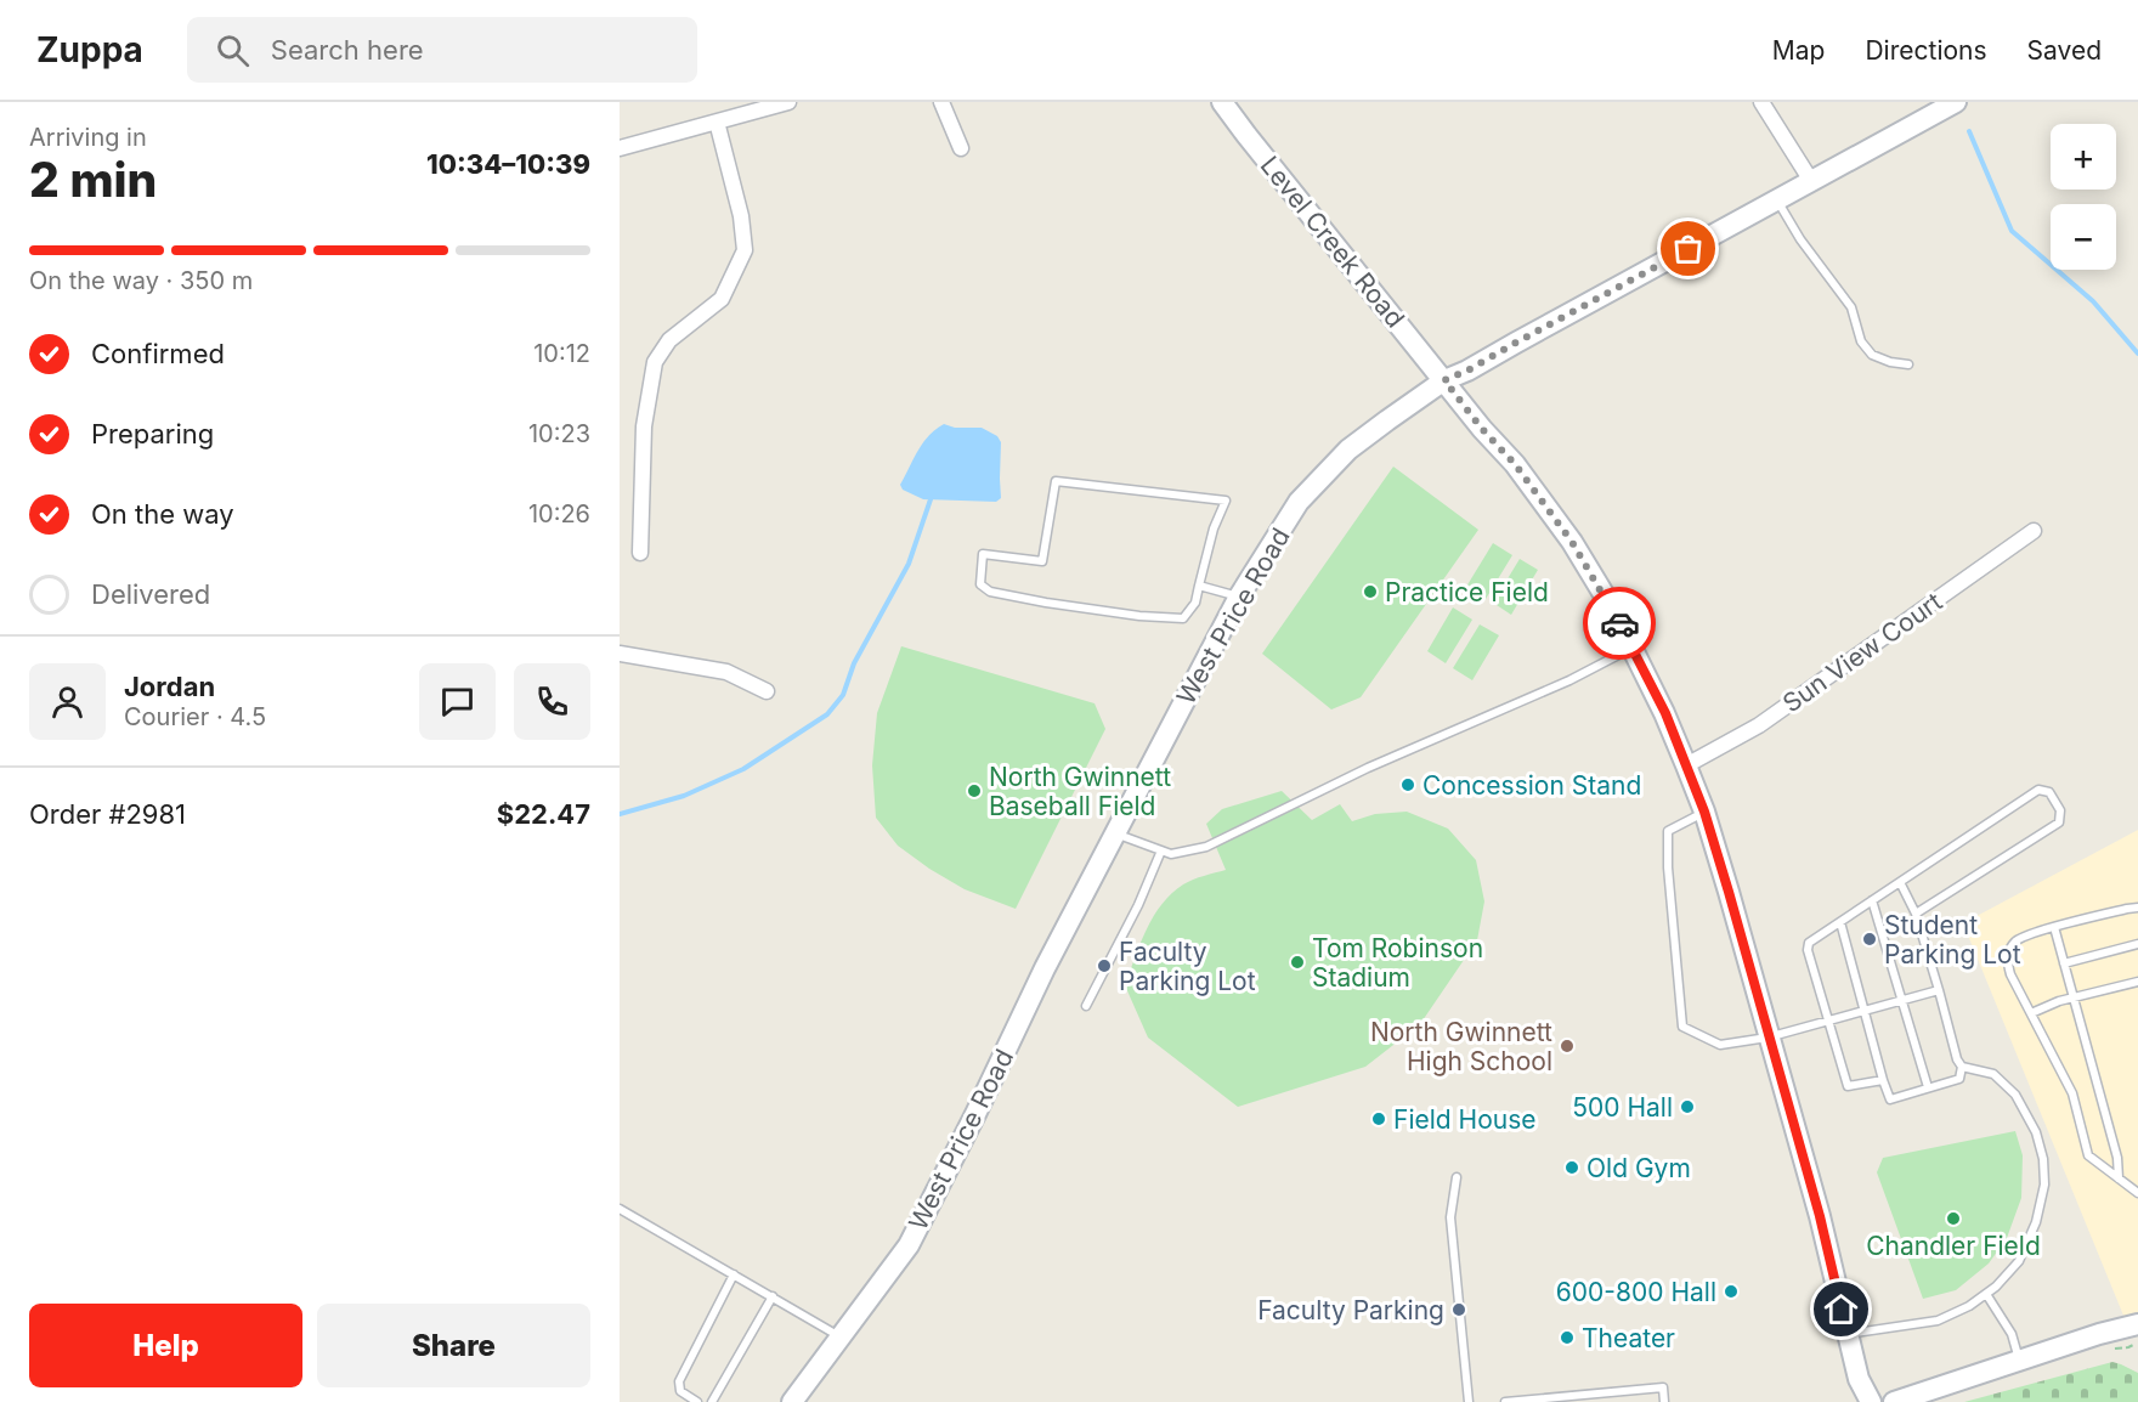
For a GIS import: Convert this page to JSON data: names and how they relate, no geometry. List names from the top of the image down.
{
  "streets": {
    "street": ["Level Creek Road", "West Price Road", "Sun View Court"]
  },
  "crossings": [
    ["Level Creek Road", "West Price Road"],
    ["Level Creek Road", "Sun View Court"]
  ],
  "places": [
    "Practice Field",
    "Concession Stand",
    "North Gwinnett Baseball Field",
    "Student Parking Lot",
    "Tom Robinson Stadium",
    "Faculty Parking Lot",
    "North Gwinnett High School",
    "500 Hall",
    "Field House",
    "Old Gym",
    "Chandler Field",
    "600-800 Hall",
    "Faculty Parking",
    "Theater"
  ],
  "page": {
    "header": "Zuppa",
    "search": "Search here",
    "nav": ["Map", "Directions", "Saved"],
    "heading": ["2 min", "Arriving in", "10:34–10:39"],
    "panel": [
      "Jordan",
      "Courier · 4.5",
      "Order #2981",
      "$22.47"
    ],
    "map_buttons": ["+", "−"],
    "bar": "On the way · 350 m",
    "list": [
      ["Confirmed", "10:12"],
      ["Preparing", "10:23"],
      ["On the way", "10:26"],
      "Delivered"
    ],
    "buttons": ["Help", "Share"]
  }
}
